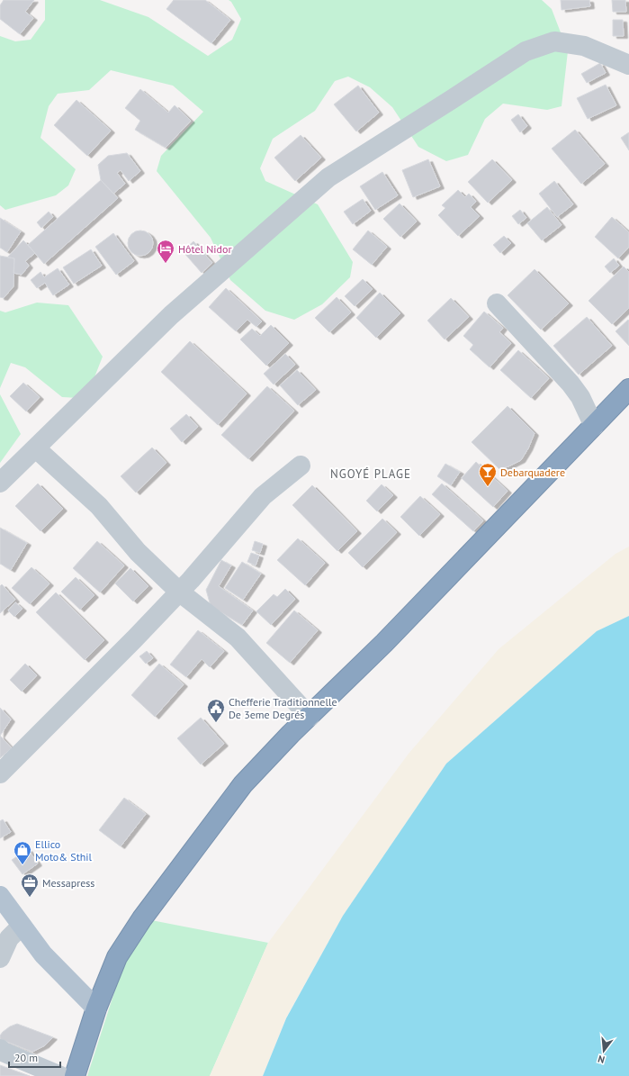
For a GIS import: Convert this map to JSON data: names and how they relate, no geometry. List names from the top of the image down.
{
  "districts": ["NGOYÉ PLAGE"],
  "places": {
    "hotel": ["Hôtel Nidor"],
    "bar": ["Debarquadere"],
    "public building": ["Chefferie Traditionnelle De 3eme Degrés"],
    "shop": ["Ellico Moto& Sthil"],
    "office": ["Messapress"]
  },
  "scale_bar": "20 m",
  "north": "bottom"
}
